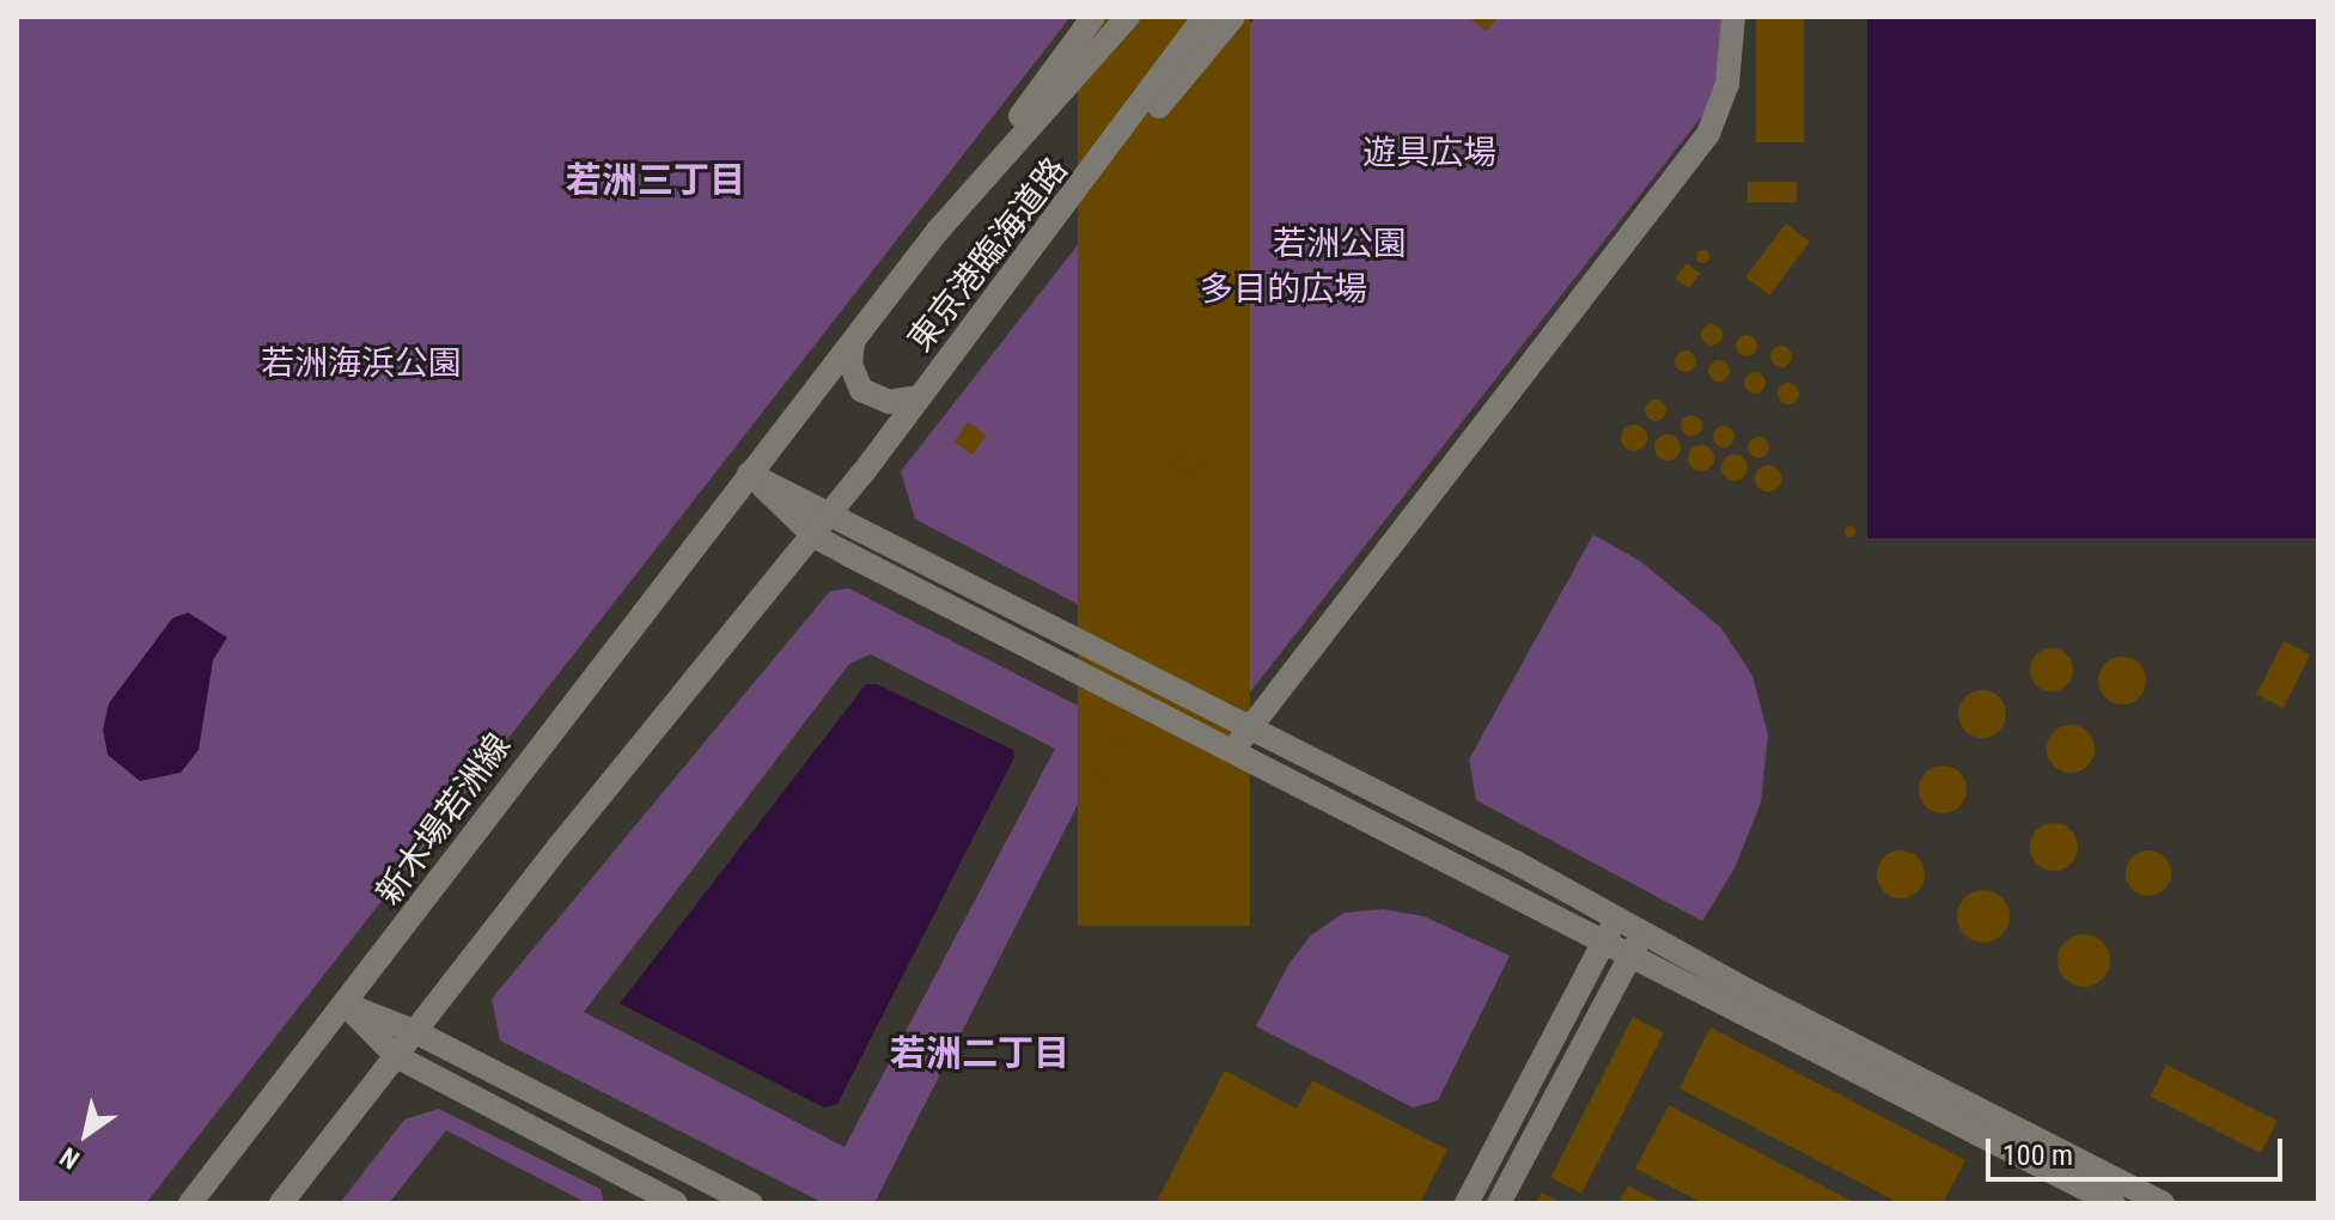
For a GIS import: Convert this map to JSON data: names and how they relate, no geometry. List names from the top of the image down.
{
  "streets": {
    "street": ["東京港臨海道路", "新木場若洲線"]
  },
  "crossings": [
    ["東京港臨海道路", "新木場若洲線"]
  ],
  "districts": ["若洲三丁目", "若洲二丁目"],
  "parks": [
    "遊具広場",
    "若洲公園",
    "多目的広場",
    "若洲海浜公園"
  ],
  "scale_bar": "100 m",
  "north": "bottom left"
}
